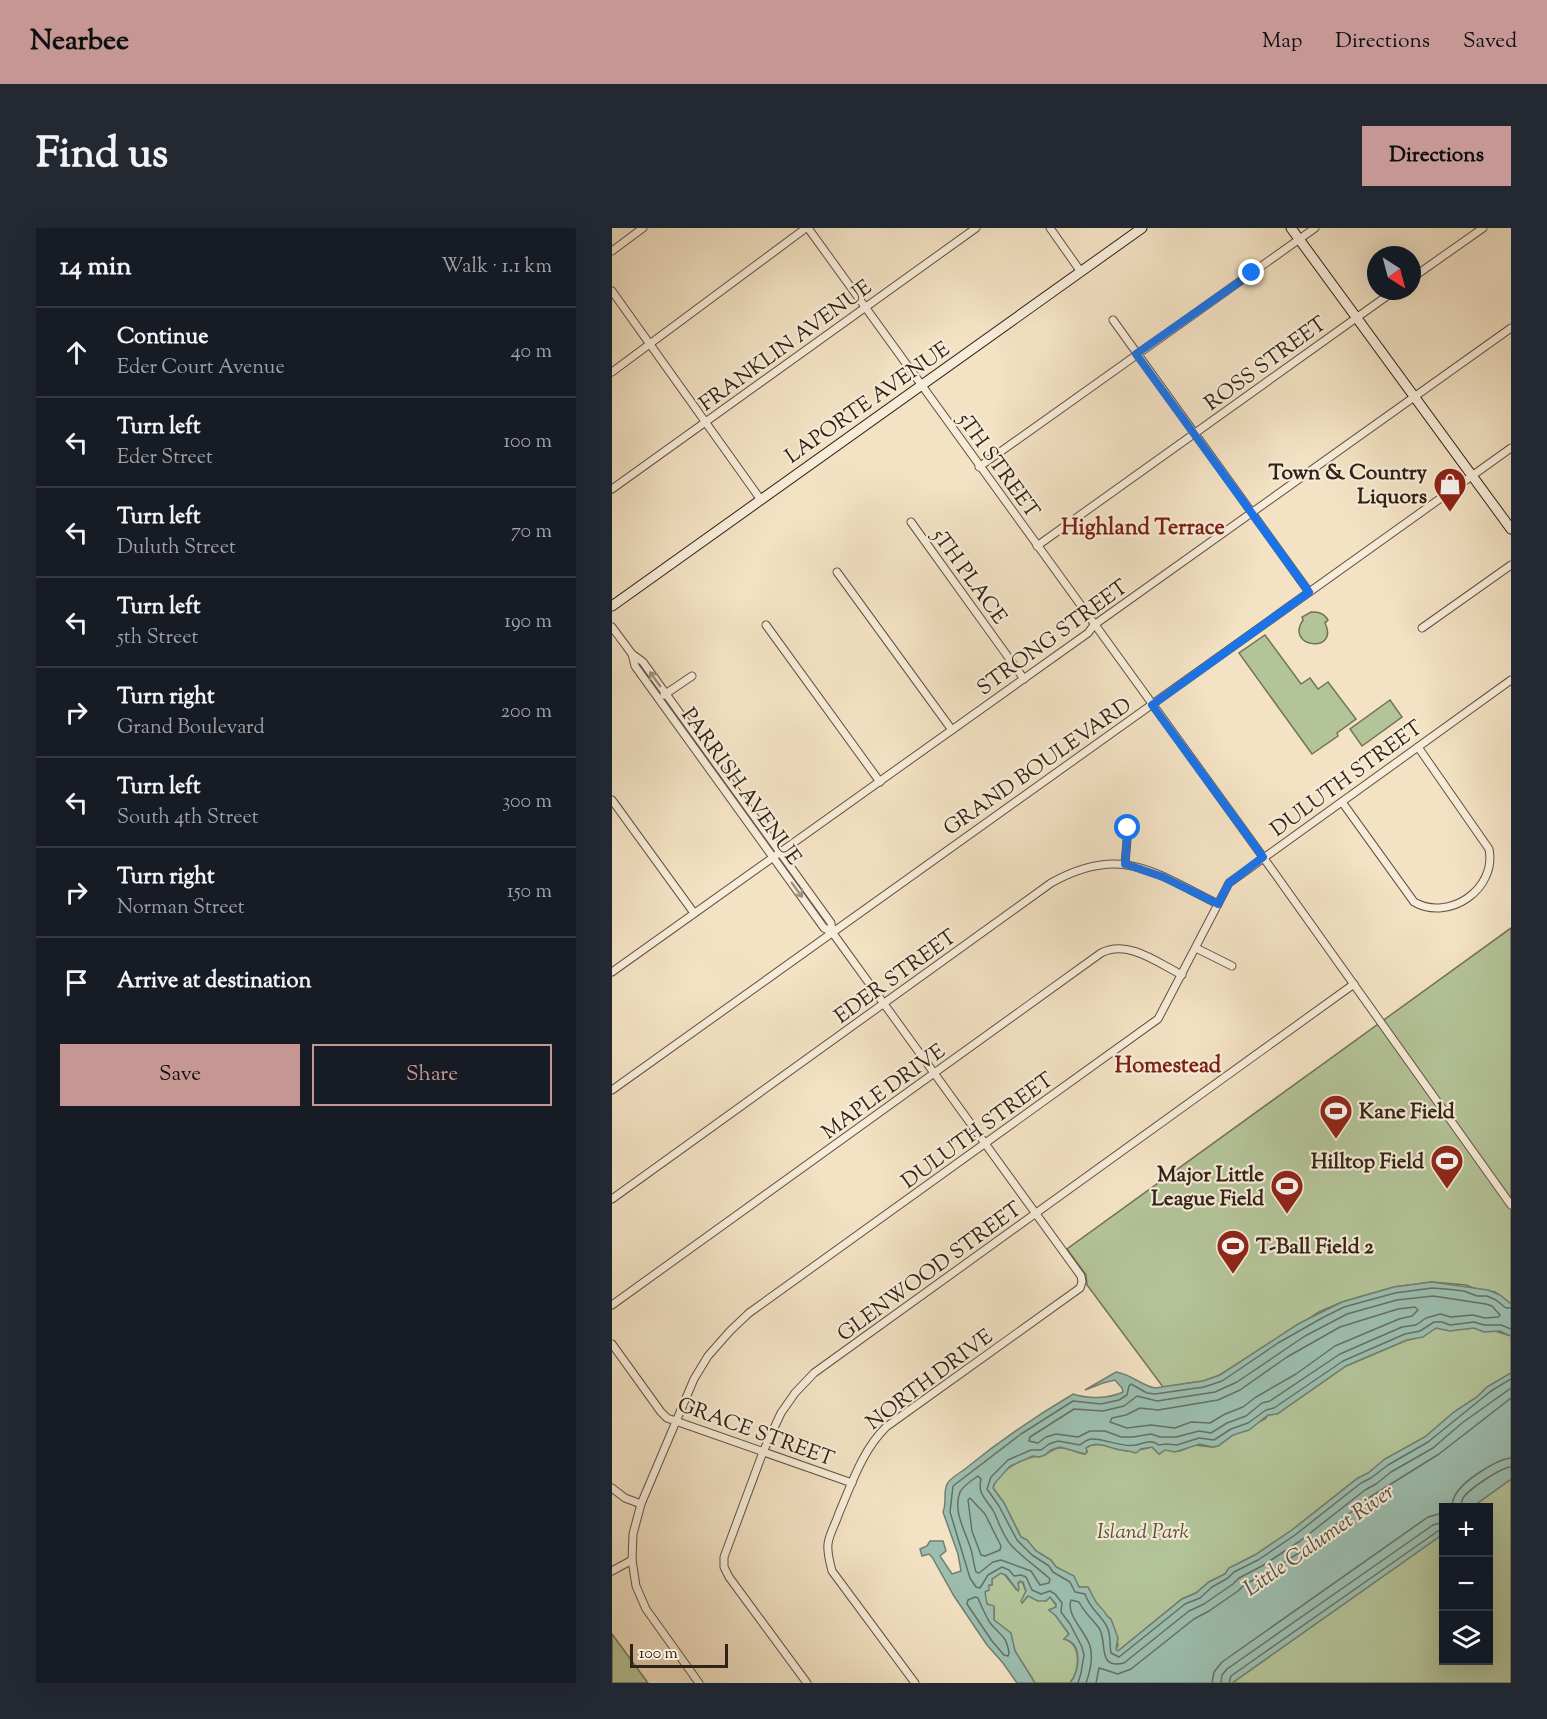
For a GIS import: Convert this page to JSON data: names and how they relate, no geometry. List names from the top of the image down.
{
  "streets": {
    "street": [
      "FRANKLIN AVENUE",
      "ROSS STREET",
      "LAPORTE AVENUE",
      "5TH STREET",
      "5TH PLACE",
      "STRONG STREET",
      "GRAND BOULEVARD",
      "DULUTH STREET",
      "PARRISH AVENUE",
      "EDER STREET",
      "MAPLE DRIVE",
      "GLENWOOD STREET",
      "NORTH DRIVE",
      "GRACE STREET"
    ]
  },
  "crossings": [
    ["FRANKLIN AVENUE", "5TH STREET"],
    ["ROSS STREET", "5TH STREET"],
    ["LAPORTE AVENUE", "5TH STREET"],
    ["5TH STREET", "STRONG STREET"],
    ["5TH STREET", "GRAND BOULEVARD"],
    ["5TH STREET", "DULUTH STREET"],
    ["5TH STREET", "GLENWOOD STREET"],
    ["5TH PLACE", "STRONG STREET"],
    ["STRONG STREET", "PARRISH AVENUE"],
    ["GRAND BOULEVARD", "PARRISH AVENUE"],
    ["DULUTH STREET", "PARRISH AVENUE"],
    ["DULUTH STREET", "EDER STREET"],
    ["DULUTH STREET", "MAPLE DRIVE"],
    ["DULUTH STREET", "GRACE STREET"],
    ["PARRISH AVENUE", "EDER STREET"],
    ["PARRISH AVENUE", "MAPLE DRIVE"],
    ["PARRISH AVENUE", "GLENWOOD STREET"],
    ["PARRISH AVENUE", "NORTH DRIVE"],
    ["GLENWOOD STREET", "GRACE STREET"],
    ["NORTH DRIVE", "GRACE STREET"]
  ],
  "districts": ["Highland Terrace", "Homestead"],
  "water": ["Little Calumet River"],
  "parks": ["Island Park"],
  "places": {
    "shop": ["Town & Country Liquors"],
    "sports": [
      "Kane Field",
      "Hilltop Field",
      "Major Little League Field",
      "T-Ball Field 2"
    ]
  },
  "scale_bar": "100 m",
  "north": "bottom right",
  "page": {
    "header": "Nearbee",
    "nav": ["Map", "Directions", "Saved"],
    "title": "Find us",
    "buttons": [
      "Directions",
      ["Save", "Share"]
    ],
    "heading": ["14 min", "Walk · 1.1 km"],
    "list": [
      ["Continue", "Eder Court Avenue", "40 m"],
      ["Turn left", "Eder Street", "100 m"],
      ["Turn left", "Duluth Street", "70 m"],
      ["Turn left", "5th Street", "190 m"],
      ["Turn right", "Grand Boulevard", "200 m"],
      ["Turn left", "South 4th Street", "300 m"],
      ["Turn right", "Norman Street", "150 m"],
      "Arrive at destination"
    ],
    "map_buttons": ["+", "−"],
    "scale": "100 m"
  }
}
